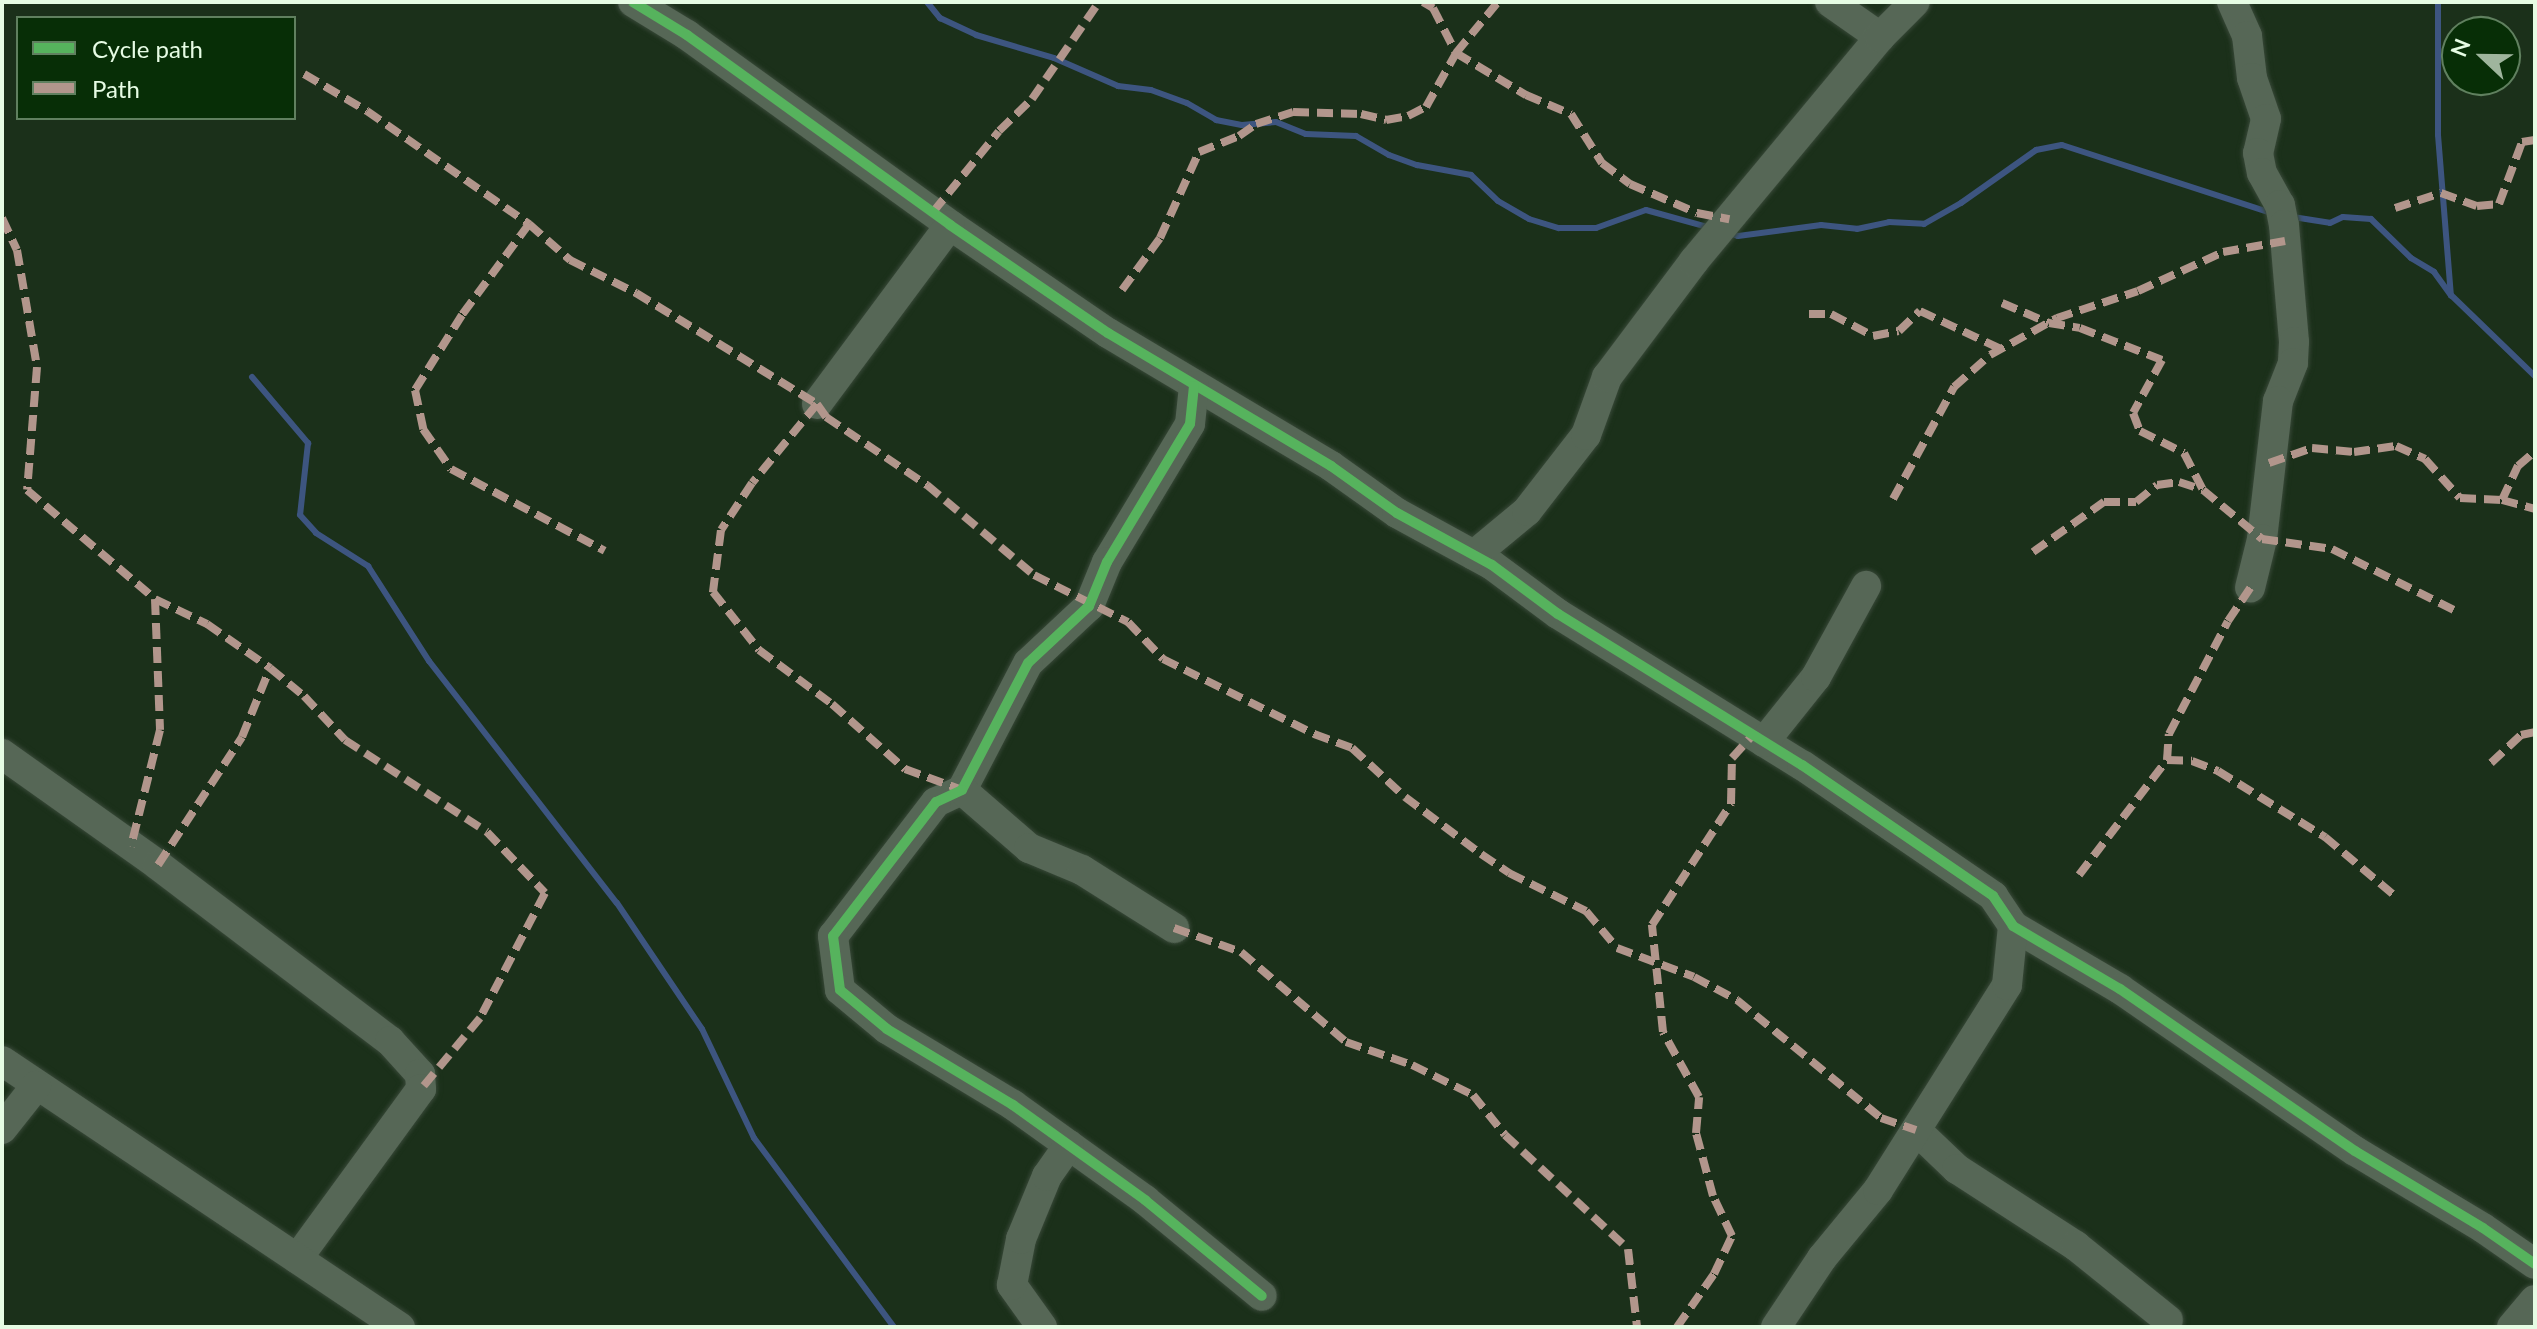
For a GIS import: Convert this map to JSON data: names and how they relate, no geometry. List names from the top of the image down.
{
  "legend": ["Cycle path", "Path"],
  "north": "left"
}
